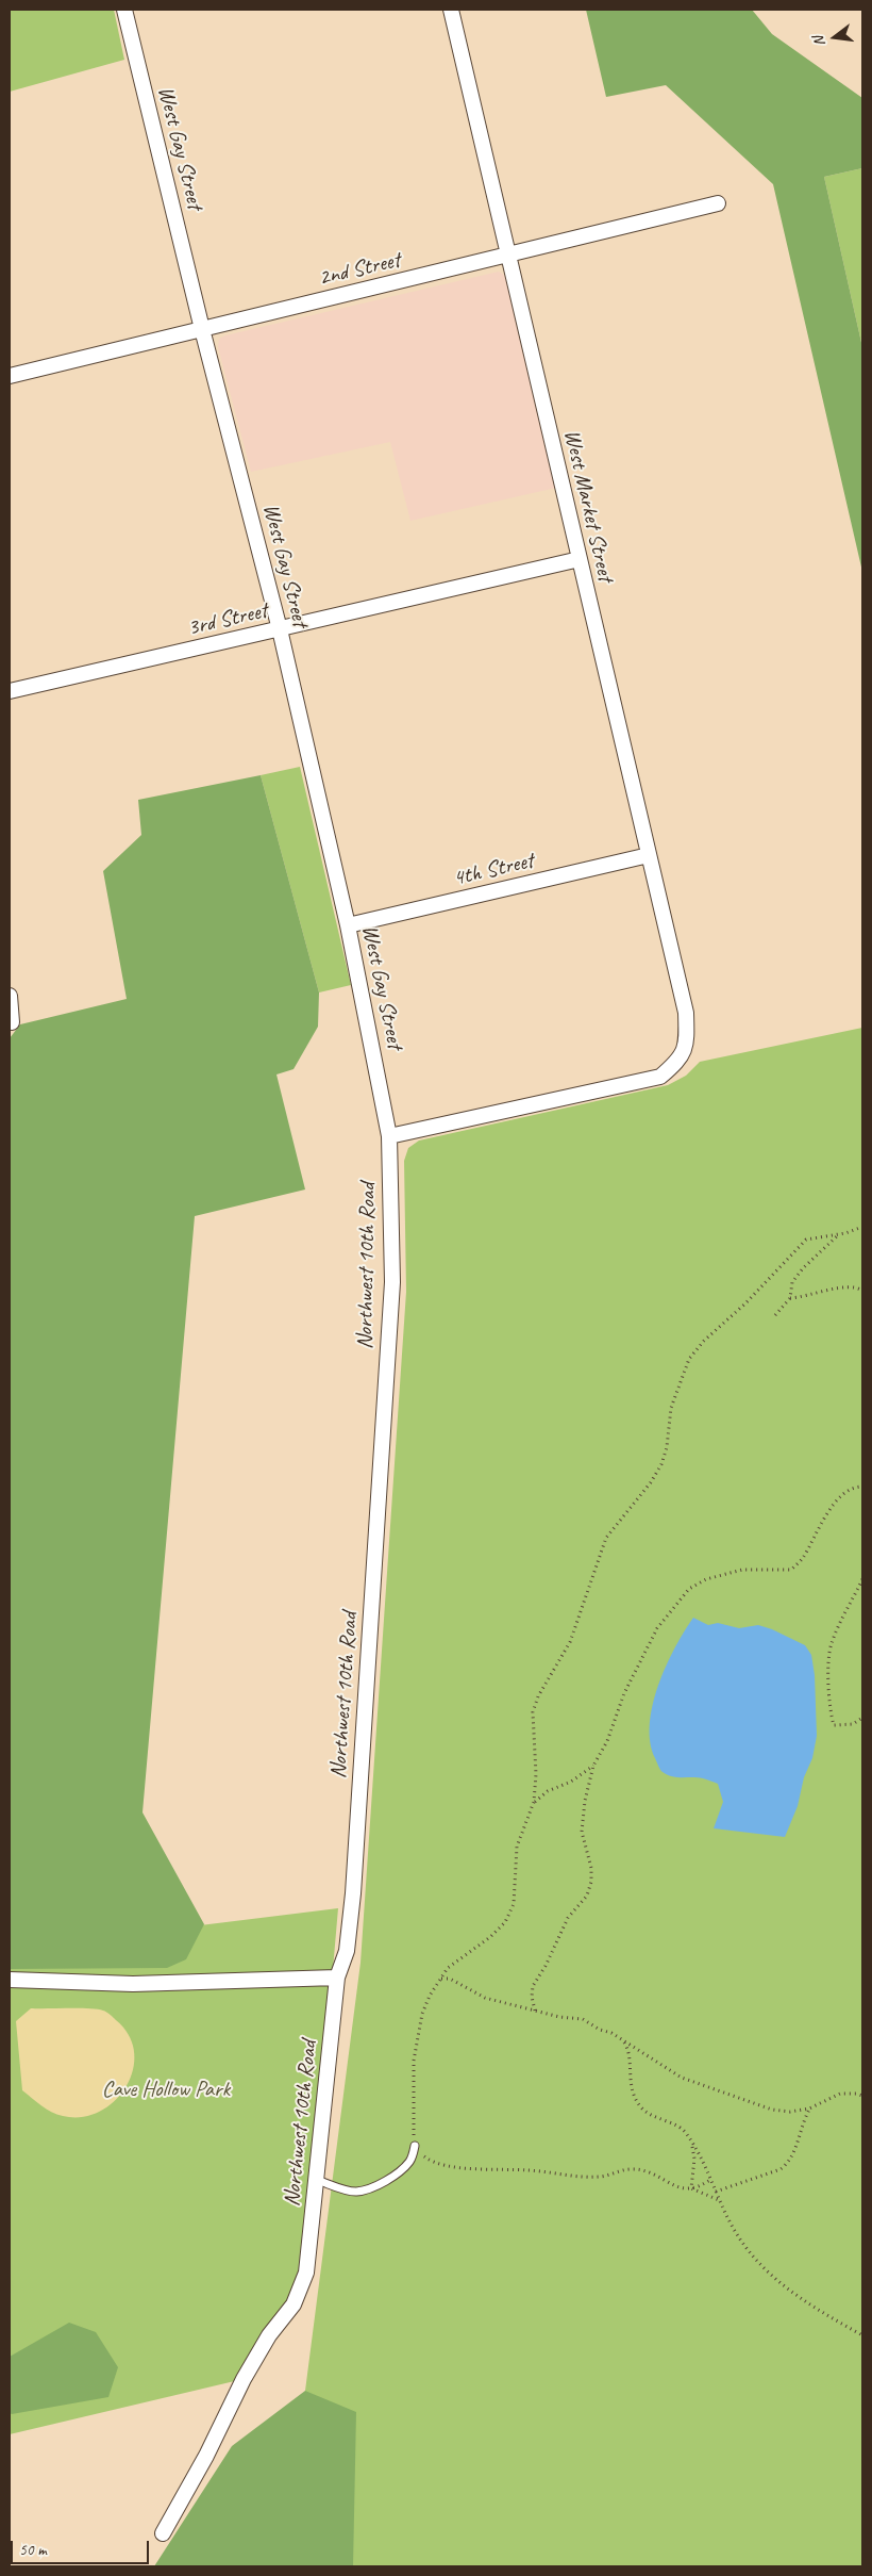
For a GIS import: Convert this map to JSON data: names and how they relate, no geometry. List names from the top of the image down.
{
  "streets": {
    "street": [
      "West Gay Street",
      "2nd Street",
      "West Market Street",
      "3rd Street",
      "4th Street",
      "Northwest 10th Road"
    ]
  },
  "crossings": [
    ["West Gay Street", "2nd Street"],
    ["West Gay Street", "West Market Street"],
    ["West Gay Street", "3rd Street"],
    ["West Gay Street", "4th Street"],
    ["West Gay Street", "Northwest 10th Road"],
    ["2nd Street", "West Market Street"],
    ["West Market Street", "3rd Street"],
    ["West Market Street", "4th Street"],
    ["West Market Street", "Northwest 10th Road"]
  ],
  "parks": ["Cave Hollow Park"],
  "scale_bar": "50 m",
  "north": "left"
}
